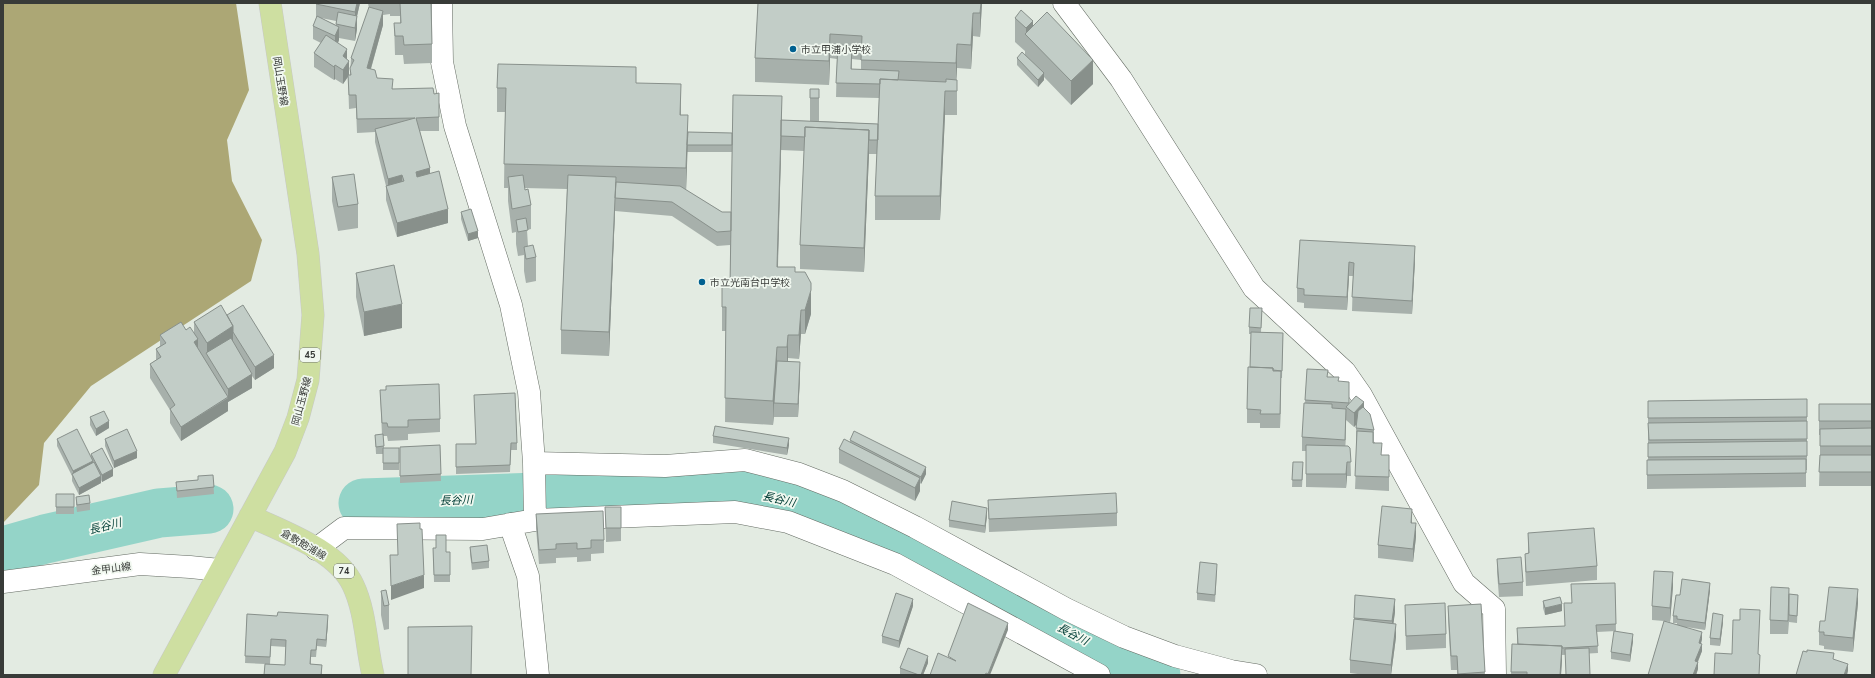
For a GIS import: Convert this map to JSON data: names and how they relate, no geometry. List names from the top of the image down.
{
  "streets": {
    "main road": [
      "岡山玉野線",
      "45",
      "倉敷飽浦線",
      "74"
    ],
    "street": ["金甲山線"]
  },
  "crossings": [
    ["岡山玉野線", "倉敷飽浦線"],
    ["岡山玉野線", "金甲山線"]
  ],
  "water": ["長谷川"],
  "places": ["市立甲浦小学校", "市立光南台中学校"]
}
